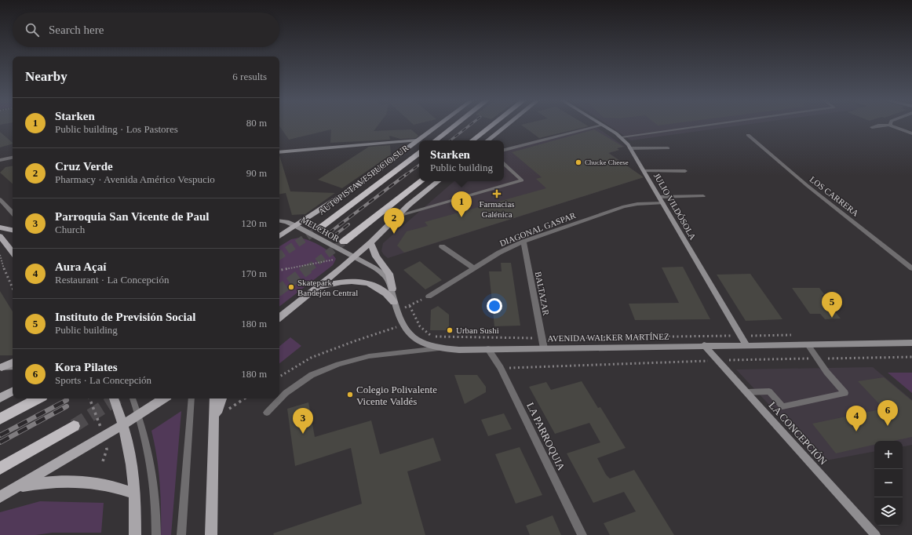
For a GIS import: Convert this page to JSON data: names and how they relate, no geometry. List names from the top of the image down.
{
  "streets": {
    "highway": ["AUTOPISTA VESPUCIO SUR"],
    "street": [
      "LOS CARRERA",
      "JULIO VILDÓSOLA",
      "MELCHOR",
      "DIAGONAL GASPAR",
      "BALTAZAR",
      "AVENIDA WALKER MARTÍNEZ",
      "LA CONCEPCIÓN",
      "LA PARROQUIA"
    ]
  },
  "crossings": [
    ["JULIO VILDÓSOLA", "DIAGONAL GASPAR"],
    ["JULIO VILDÓSOLA", "AVENIDA WALKER MARTÍNEZ"],
    ["MELCHOR", "AVENIDA WALKER MARTÍNEZ"],
    ["DIAGONAL GASPAR", "BALTAZAR"],
    ["BALTAZAR", "AVENIDA WALKER MARTÍNEZ"],
    ["AVENIDA WALKER MARTÍNEZ", "LA CONCEPCIÓN"],
    ["AVENIDA WALKER MARTÍNEZ", "LA PARROQUIA"]
  ],
  "places": {
    "other": [
      "Chucke Cheese",
      "Skatepark Bandejón Central",
      "Urban Sushi",
      "Colegio Polivalente Vicente Valdés"
    ],
    "health": ["Farmacias Galénica"]
  },
  "page": {
    "search": "Search here",
    "heading": ["Nearby", "6 results"],
    "list": [
      {
        "mark": "1",
        "name": "Starken",
        "note": "Public building · Los Pastores",
        "value": "80 m"
      },
      {
        "mark": "2",
        "name": "Cruz Verde",
        "note": "Pharmacy · Avenida Américo Vespucio",
        "value": "90 m"
      },
      {
        "mark": "3",
        "name": "Parroquia San Vicente de Paul",
        "note": "Church",
        "value": "120 m"
      },
      {
        "mark": "4",
        "name": "Aura Açaí",
        "note": "Restaurant · La Concepción",
        "value": "170 m"
      },
      {
        "mark": "5",
        "name": "Instituto de Previsión Social",
        "note": "Public building",
        "value": "180 m"
      },
      {
        "mark": "6",
        "name": "Kora Pilates",
        "note": "Sports · La Concepción",
        "value": "180 m"
      }
    ],
    "popup": ["Starken", "Public building"],
    "pins": [
      "1",
      "2",
      "5",
      "6",
      "4",
      "3"
    ],
    "map_buttons": ["+", "−"]
  }
}
